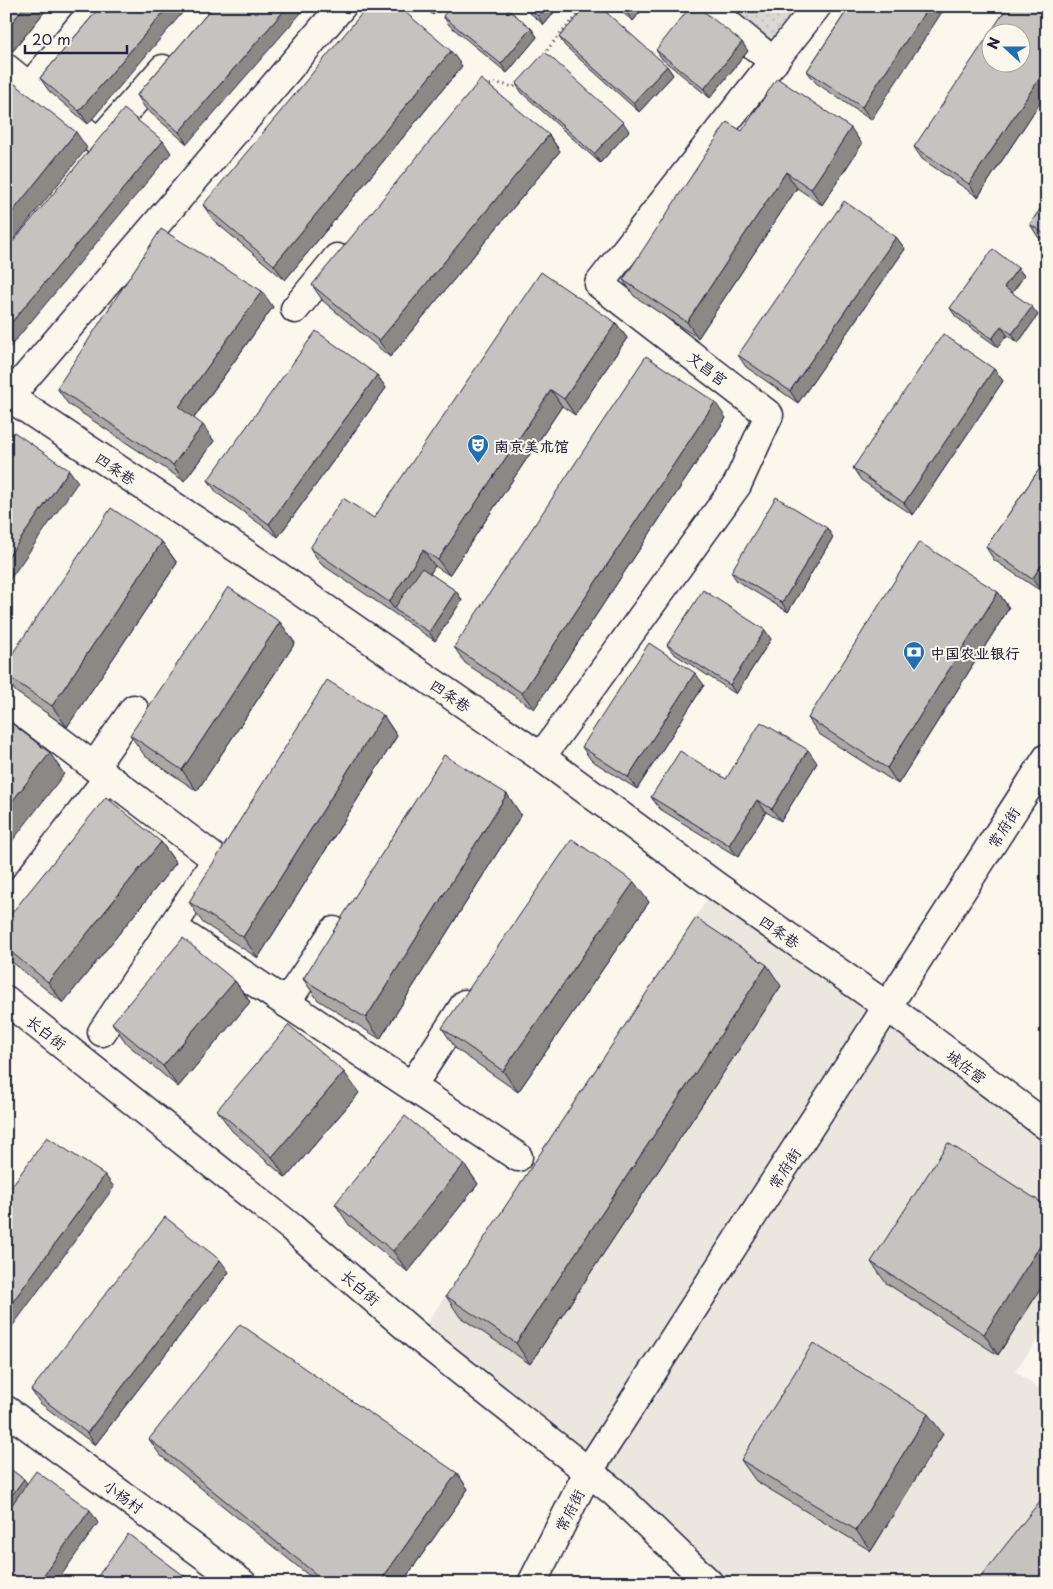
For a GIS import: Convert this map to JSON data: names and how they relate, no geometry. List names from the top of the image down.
{
  "streets": {
    "street": [
      "文昌宫",
      "四条巷",
      "常府街",
      "长白街",
      "城佐营",
      "小杨村"
    ]
  },
  "crossings": [
    ["文昌宫", "四条巷"],
    ["四条巷", "常府街"],
    ["四条巷", "城佐营"],
    ["常府街", "长白街"],
    ["常府街", "城佐营"]
  ],
  "places": {
    "theatre": ["南京美术馆"],
    "bank": ["中国农业银行"]
  },
  "scale_bar": "20 m",
  "north": "left"
}
